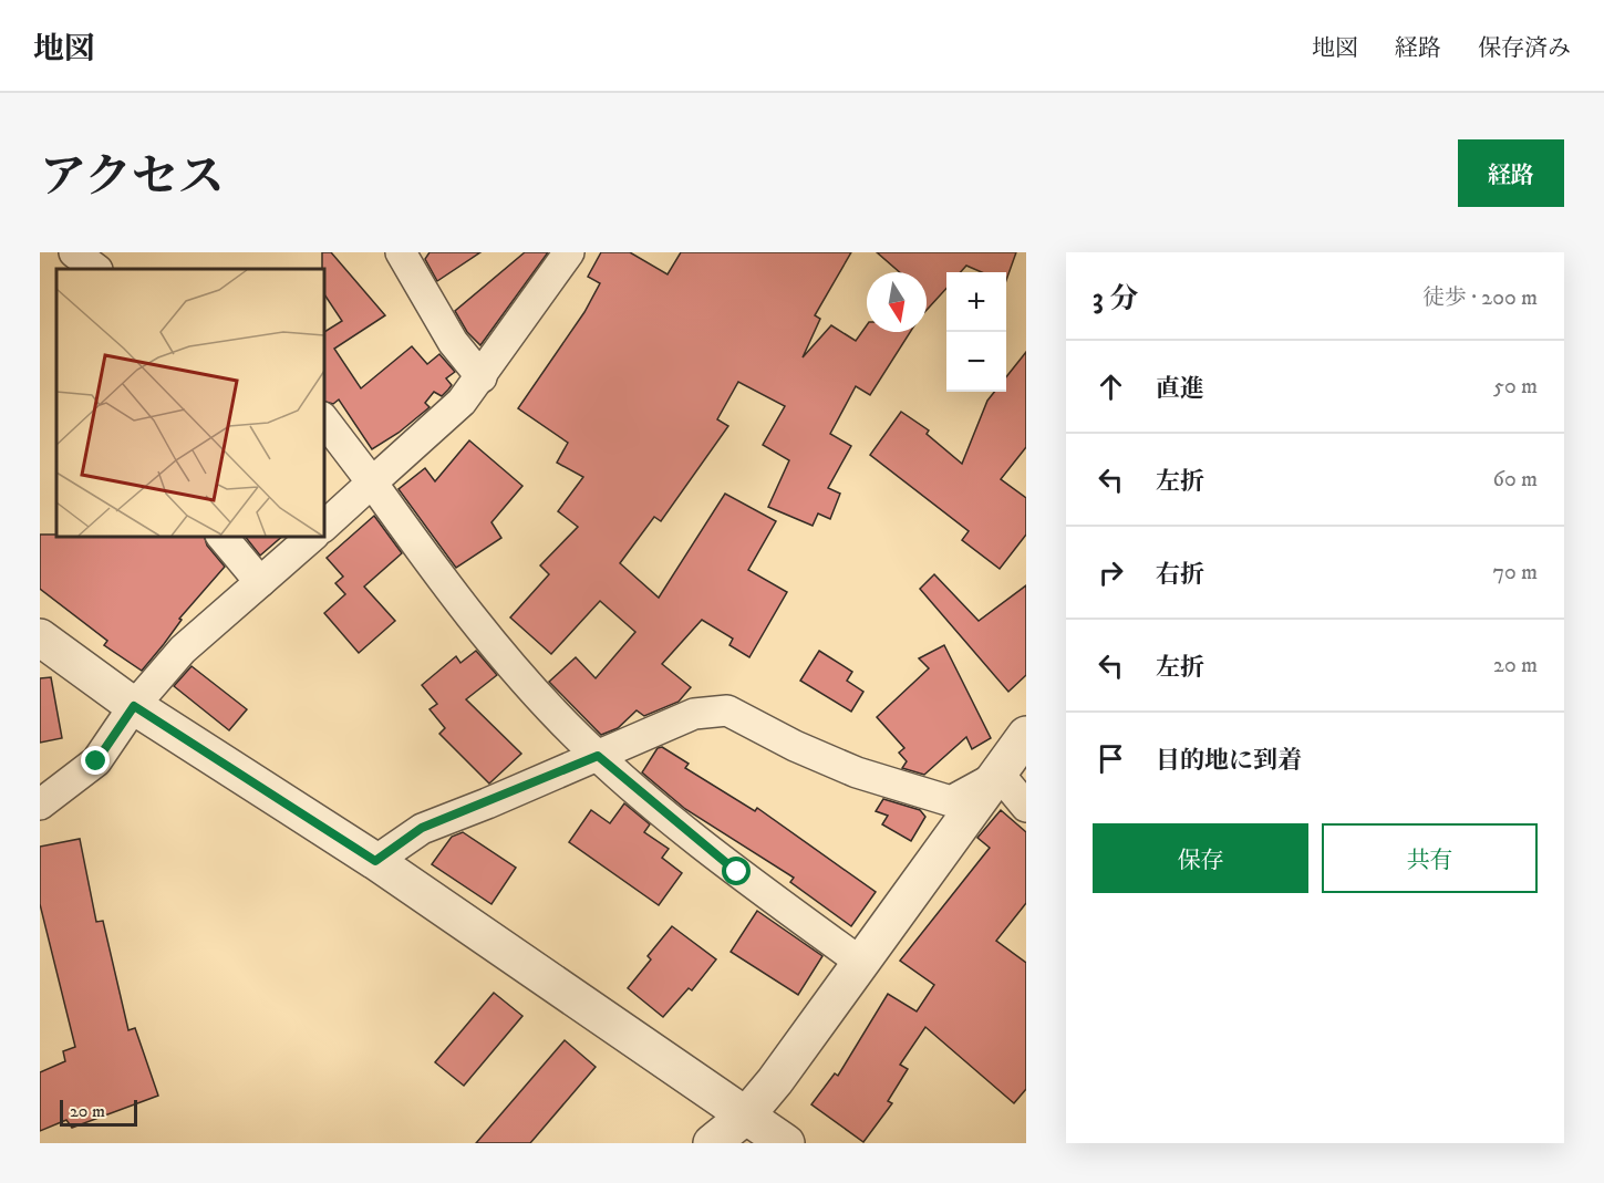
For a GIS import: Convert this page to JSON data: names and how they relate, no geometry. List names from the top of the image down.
{
  "scale_bar": "20 m",
  "north": "bottom",
  "page": {
    "header": "地図",
    "nav": ["地図", "経路", "保存済み"],
    "title": "アクセス",
    "buttons": [
      "経路",
      ["保存", "共有"]
    ],
    "heading": ["3 分", "徒歩 · 200 m"],
    "map_buttons": ["+", "−"],
    "list": [
      ["直進", "50 m"],
      ["左折", "60 m"],
      ["右折", "70 m"],
      ["左折", "20 m"],
      "目的地に到着"
    ],
    "scale": "20 m"
  }
}
